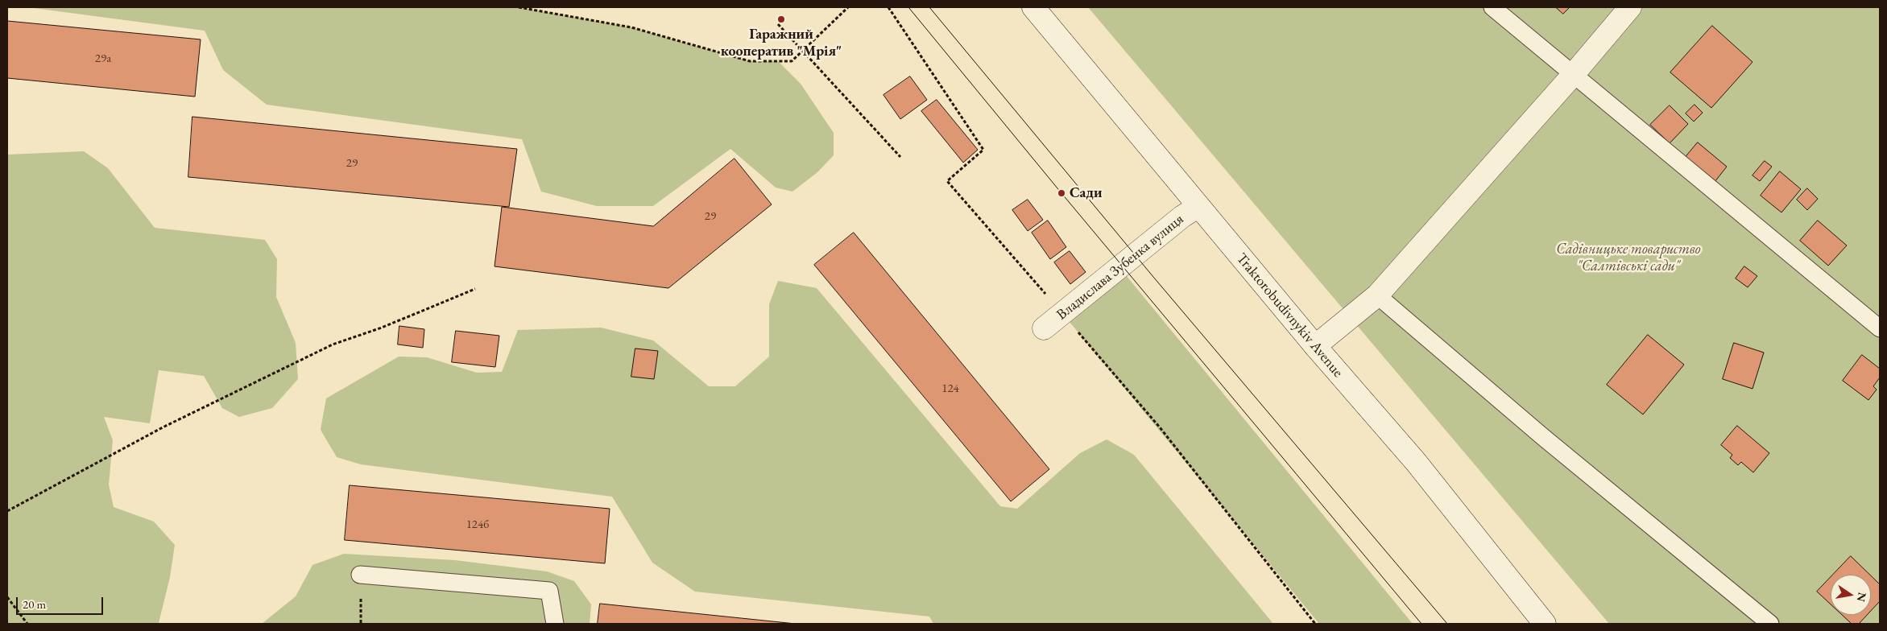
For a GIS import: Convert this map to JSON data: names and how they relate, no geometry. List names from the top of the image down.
{
  "streets": {
    "main road": ["Владислава Зубенка вулиця", "Traktorobudivnykiv Avenue"]
  },
  "crossings": [
    ["Владислава Зубенка вулиця", "Traktorobudivnykiv Avenue"]
  ],
  "parks": ["Садівницьке товариство \"Салтівські сади\""],
  "places": ["Гаражний кооператив \"Мрія\"", "Сади"],
  "house_numbers": [
    "29а",
    "29",
    "29",
    "124",
    "124б"
  ],
  "scale_bar": "20 m",
  "north": "right"
}
